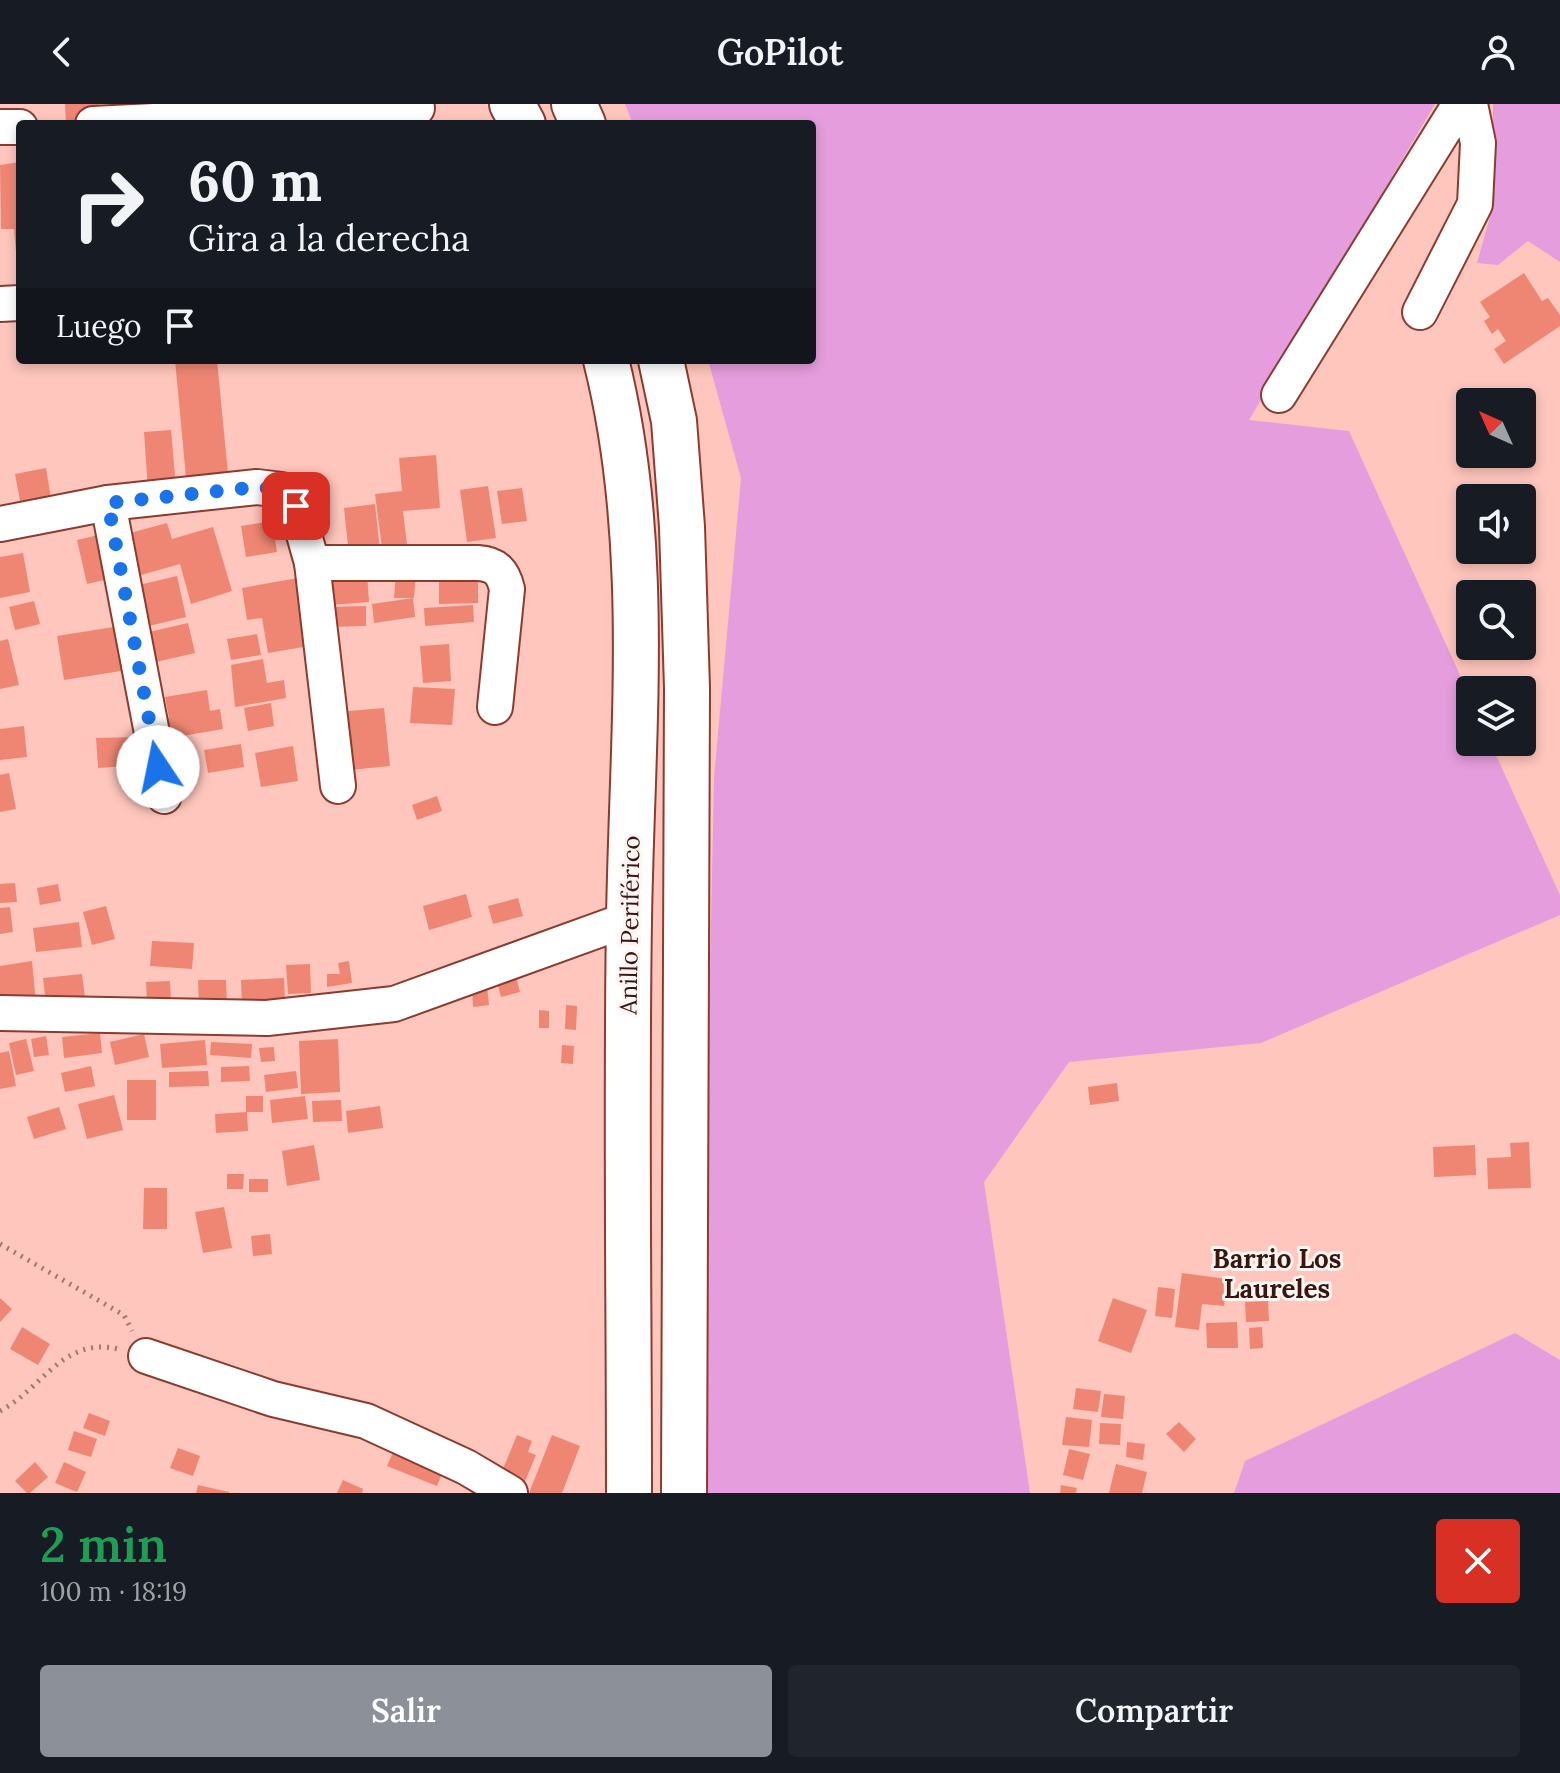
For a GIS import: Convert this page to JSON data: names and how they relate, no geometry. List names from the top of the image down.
{
  "streets": {
    "highway": ["Anillo Periférico"]
  },
  "districts": ["Barrio Los Laureles"],
  "north": "top left",
  "page": {
    "header": "GoPilot",
    "turn": ["60 m", "Gira a la derecha"],
    "then": "Luego",
    "heading": ["2 min", "100 m · 18:19"],
    "buttons": ["Salir", "Compartir"]
  }
}
